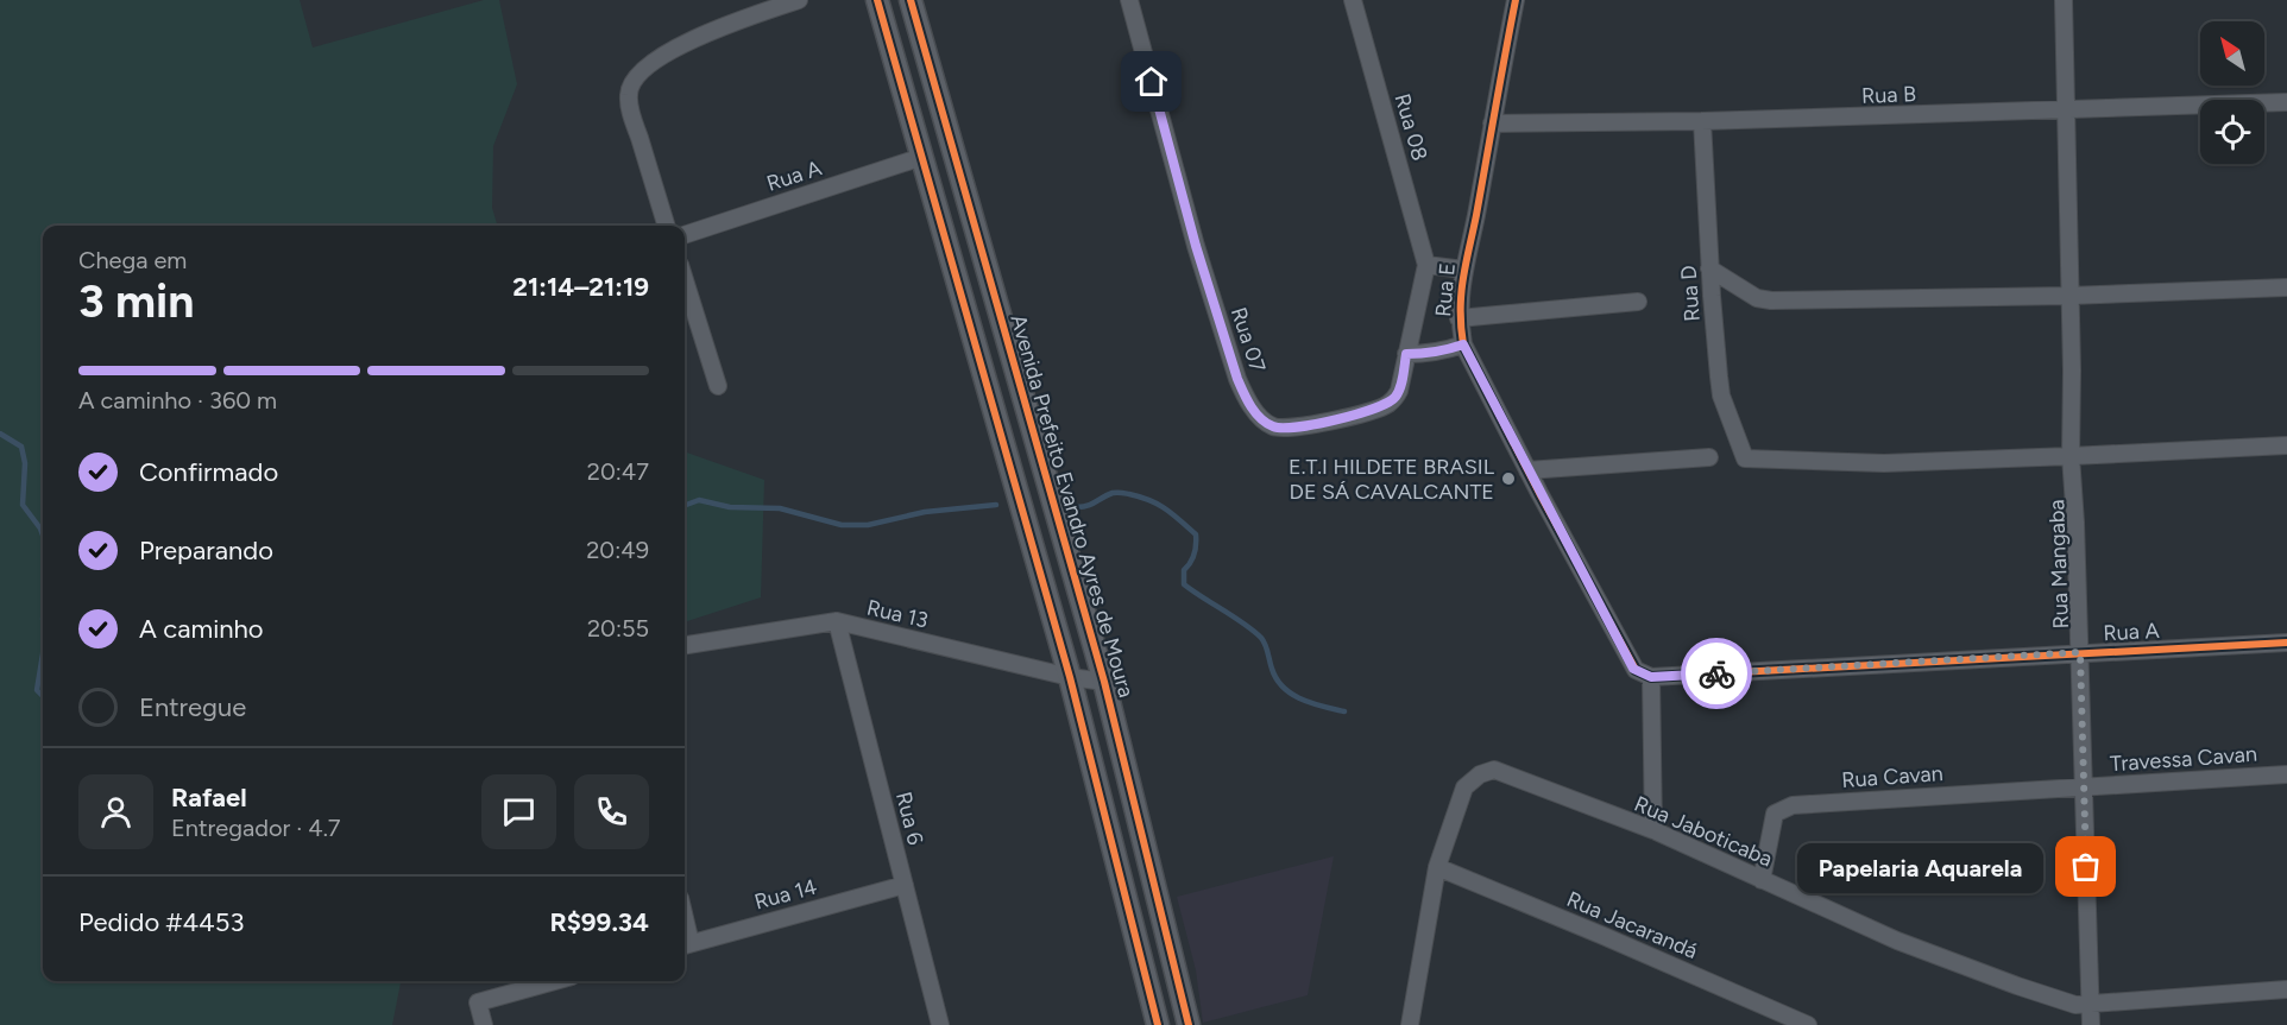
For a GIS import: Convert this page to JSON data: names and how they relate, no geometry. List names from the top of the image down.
{
  "streets": {
    "street": [
      "Rua B",
      "Rua 08",
      "Rua A",
      "Rua E",
      "Rua D",
      "Rua 07",
      "Avenida Prefeito Evandro Ayres de Moura",
      "Rua Mangaba",
      "Rua 13",
      "Travessa Cavan",
      "Rua Cavan",
      "Rua 6",
      "Rua Jaboticaba",
      "Rua 14",
      "Rua Jacarandá"
    ]
  },
  "crossings": [
    ["Rua B", "Rua E"],
    ["Rua B", "Rua D"],
    ["Rua B", "Rua Mangaba"],
    ["Rua 08", "Rua 07"],
    ["Rua A", "Rua E"],
    ["Rua A", "Rua Mangaba"],
    ["Rua D", "Rua Mangaba"],
    ["Avenida Prefeito Evandro Ayres de Moura", "Rua 13"],
    ["Rua Mangaba", "Travessa Cavan"],
    ["Rua Mangaba", "Rua Cavan"],
    ["Rua Mangaba", "Rua Jaboticaba"],
    ["Rua 13", "Rua 6"],
    ["Travessa Cavan", "Rua Cavan"],
    ["Rua Cavan", "Rua Jaboticaba"],
    ["Rua 6", "Rua 14"],
    ["Rua Jaboticaba", "Rua Jacarandá"]
  ],
  "places": ["E.T.I HILDETE BRASIL DE SÁ CAVALCANTE", "Papelaria Aquarela"],
  "north": "top left",
  "page": {
    "heading": ["3 min", "Chega em", "21:14–21:19"],
    "panel": [
      "Rafael",
      "Entregador · 4.7",
      "Pedido #4453",
      "R$99.34"
    ],
    "bar": "A caminho · 360 m",
    "list": [
      ["Confirmado", "20:47"],
      ["Preparando", "20:49"],
      ["A caminho", "20:55"],
      "Entregue"
    ],
    "bubble": "Papelaria Aquarela"
  }
}
